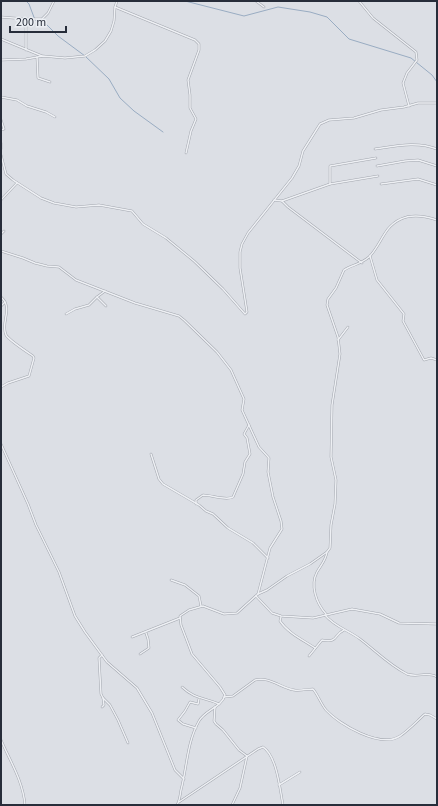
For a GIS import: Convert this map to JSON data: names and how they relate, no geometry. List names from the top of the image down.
{
  "scale_bar": "200 m"
}
